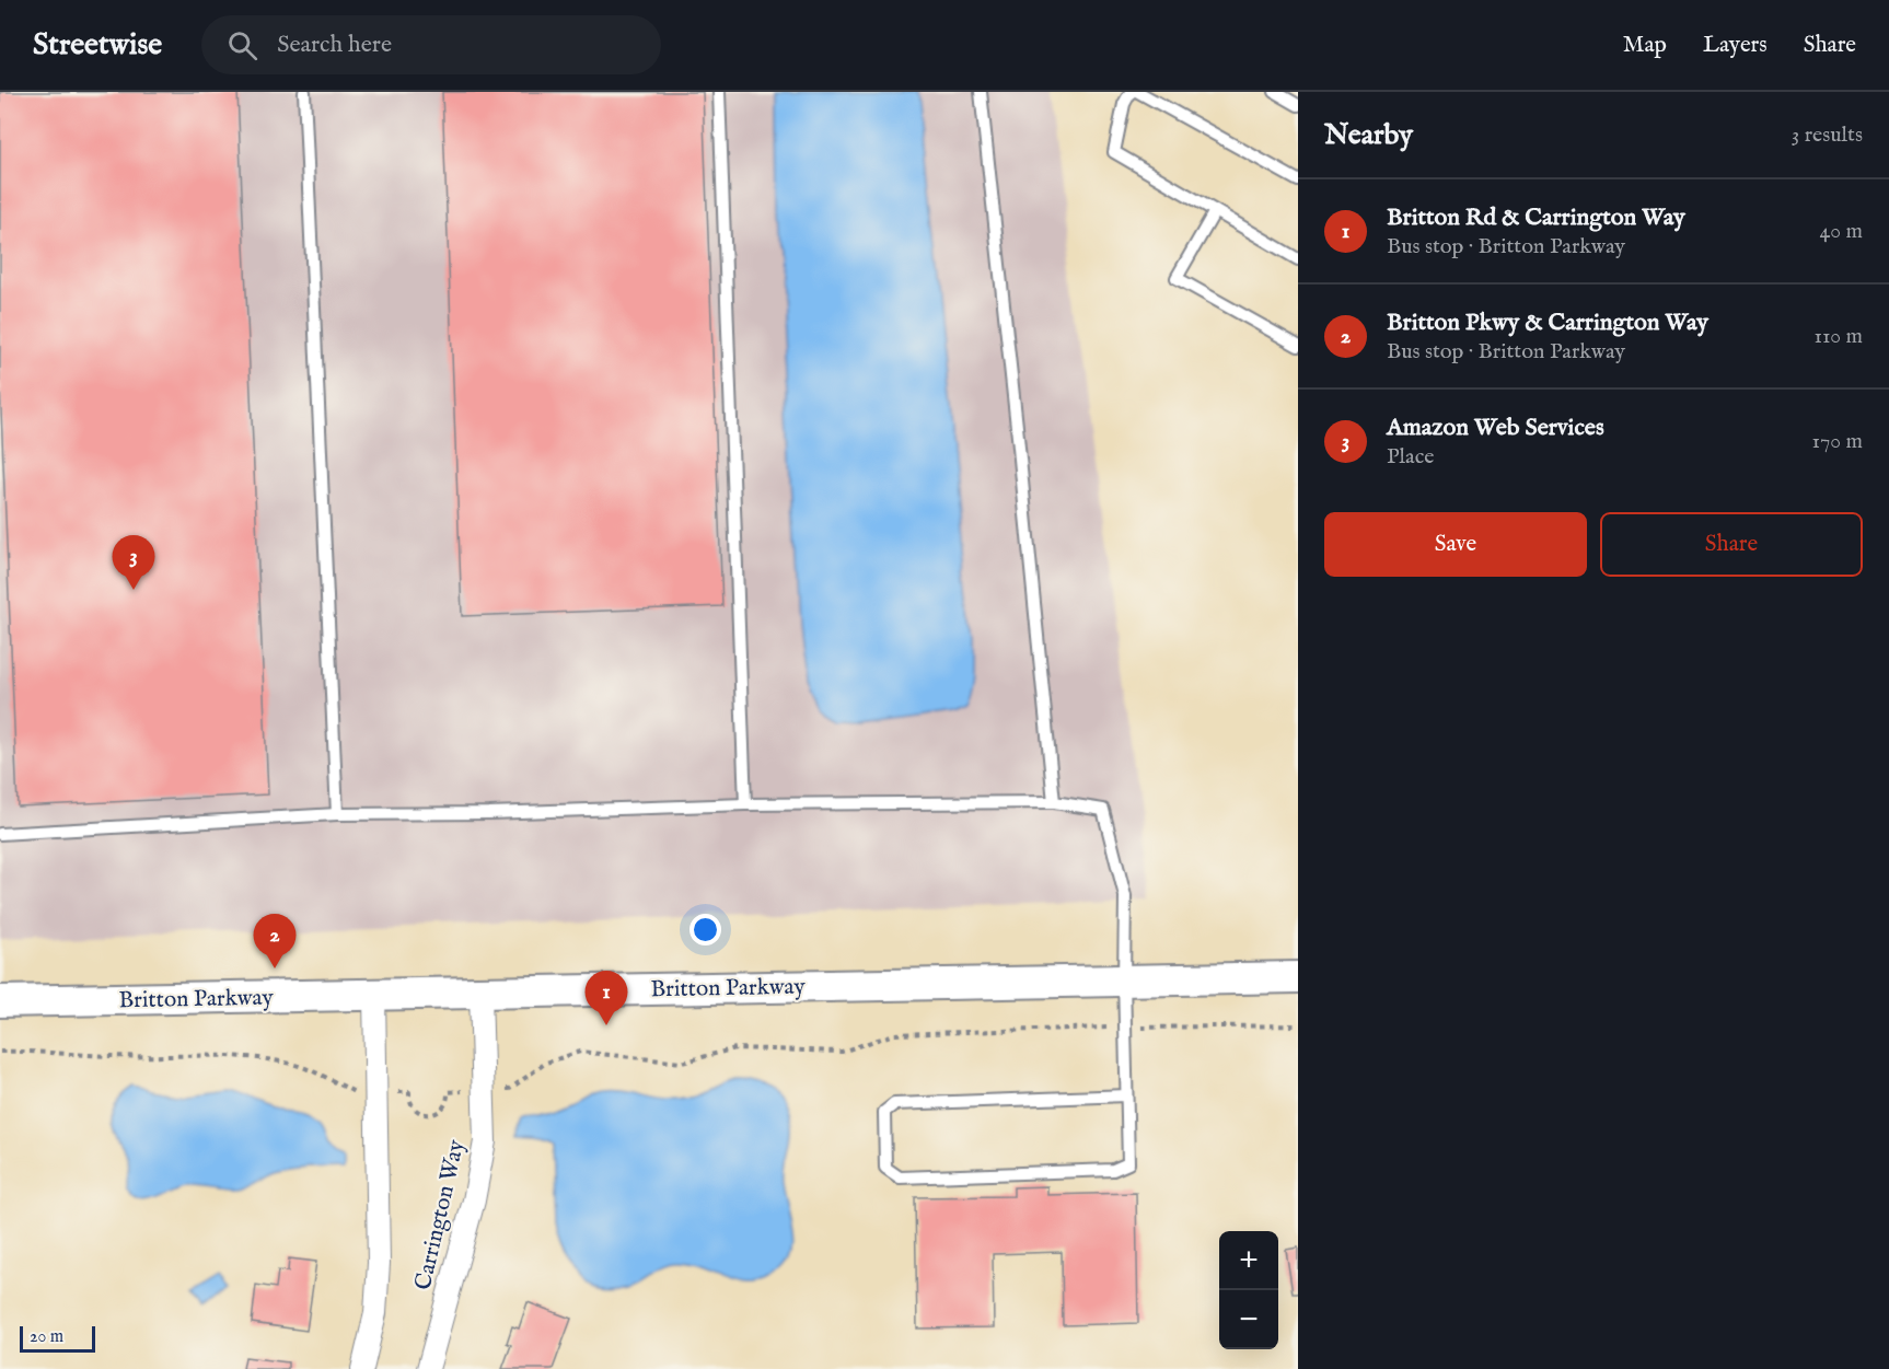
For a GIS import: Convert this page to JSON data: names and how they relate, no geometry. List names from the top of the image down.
{
  "streets": {
    "main road": ["Britton Parkway"],
    "street": ["Carrington Way"]
  },
  "crossings": [
    ["Britton Parkway", "Carrington Way"]
  ],
  "scale_bar": "20 m",
  "page": {
    "header": "Streetwise",
    "search": "Search here",
    "nav": ["Map", "Layers", "Share"],
    "heading": ["Nearby", "3 results"],
    "list": [
      {
        "mark": "1",
        "name": "Britton Rd & Carrington Way",
        "note": "Bus stop · Britton Parkway",
        "value": "40 m"
      },
      {
        "mark": "2",
        "name": "Britton Pkwy & Carrington Way",
        "note": "Bus stop · Britton Parkway",
        "value": "110 m"
      },
      {
        "mark": "3",
        "name": "Amazon Web Services",
        "note": "Place",
        "value": "170 m"
      }
    ],
    "buttons": ["Save", "Share"],
    "pins": ["3", "2", "1"],
    "map_buttons": ["+", "−"],
    "scale": "20 m"
  }
}
